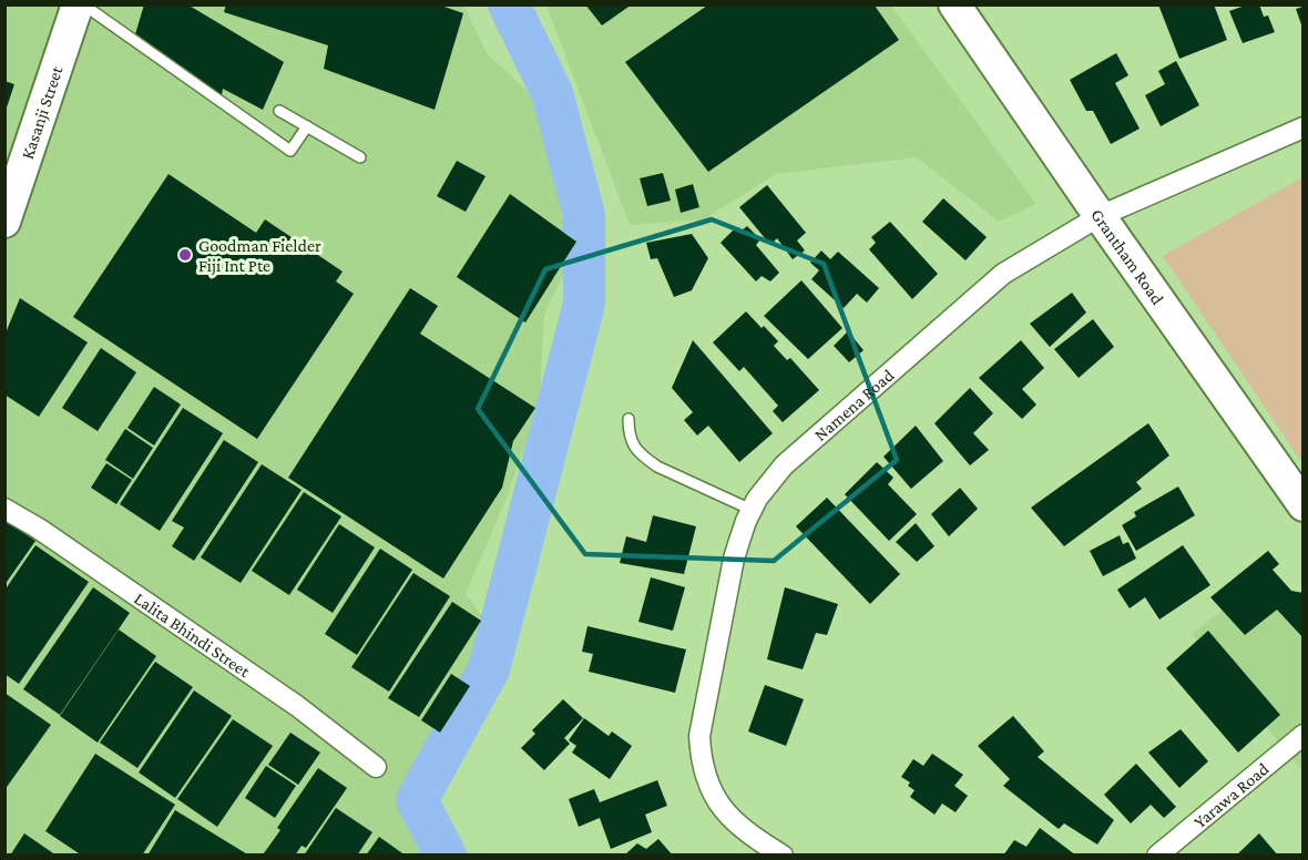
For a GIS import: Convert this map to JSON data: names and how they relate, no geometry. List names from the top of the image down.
{
  "streets": {
    "main road": ["Kasanji Street", "Grantham Road"],
    "street": ["Namena Road", "Lalita Bhindi Street", "Yarawa Road"]
  },
  "crossings": [
    ["Grantham Road", "Namena Road"]
  ],
  "places": ["Goodman Fielder Fiji Int Pte"]
}
